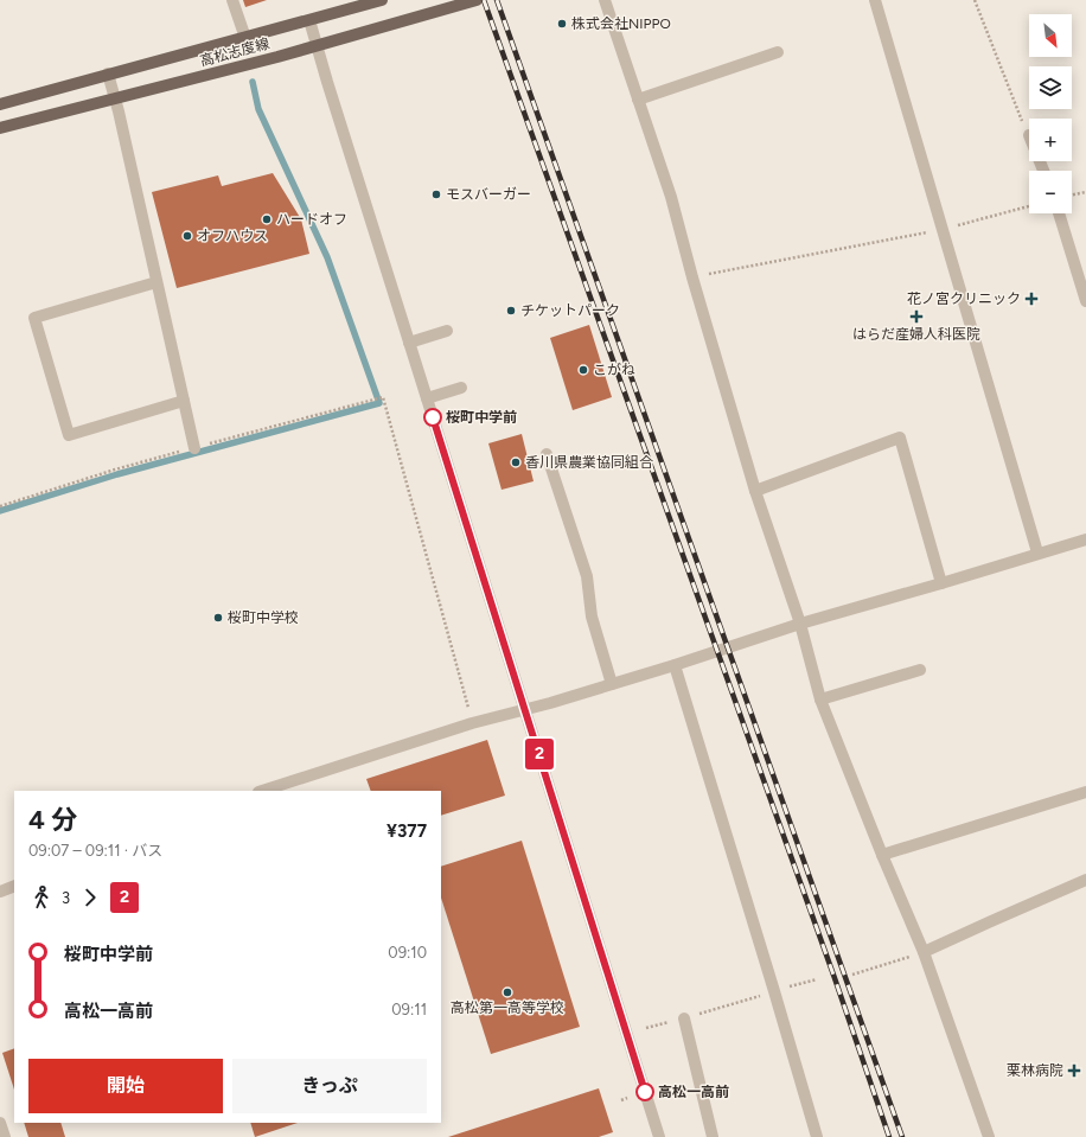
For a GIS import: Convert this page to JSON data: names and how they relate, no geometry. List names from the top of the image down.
{
  "streets": {
    "main road": ["高松志度線"]
  },
  "places": {
    "other": [
      "株式会社NIPPO",
      "モスバーガー",
      "ハードオフ",
      "オフハウス",
      "チケットパーク",
      "こがね",
      "桜町中学前",
      "香川県農業協同組合",
      "桜町中学校",
      "高松第一高等学校",
      "高松一高前"
    ],
    "health": ["花ノ宮クリニック", "はらだ産婦人科医院", "栗林病院"]
  },
  "lines": ["bus line 2"],
  "north": "bottom right",
  "page": {
    "on_map": "2",
    "map_buttons": ["+", "−"],
    "heading": ["4 分", "09:07 – 09:11 · バス", "¥377"],
    "legs": ["3", "2"],
    "list": [
      {
        "name": "桜町中学前",
        "value": "09:10"
      },
      {
        "name": "高松一高前",
        "value": "09:11"
      }
    ],
    "buttons": ["開始", "きっぷ"]
  }
}
